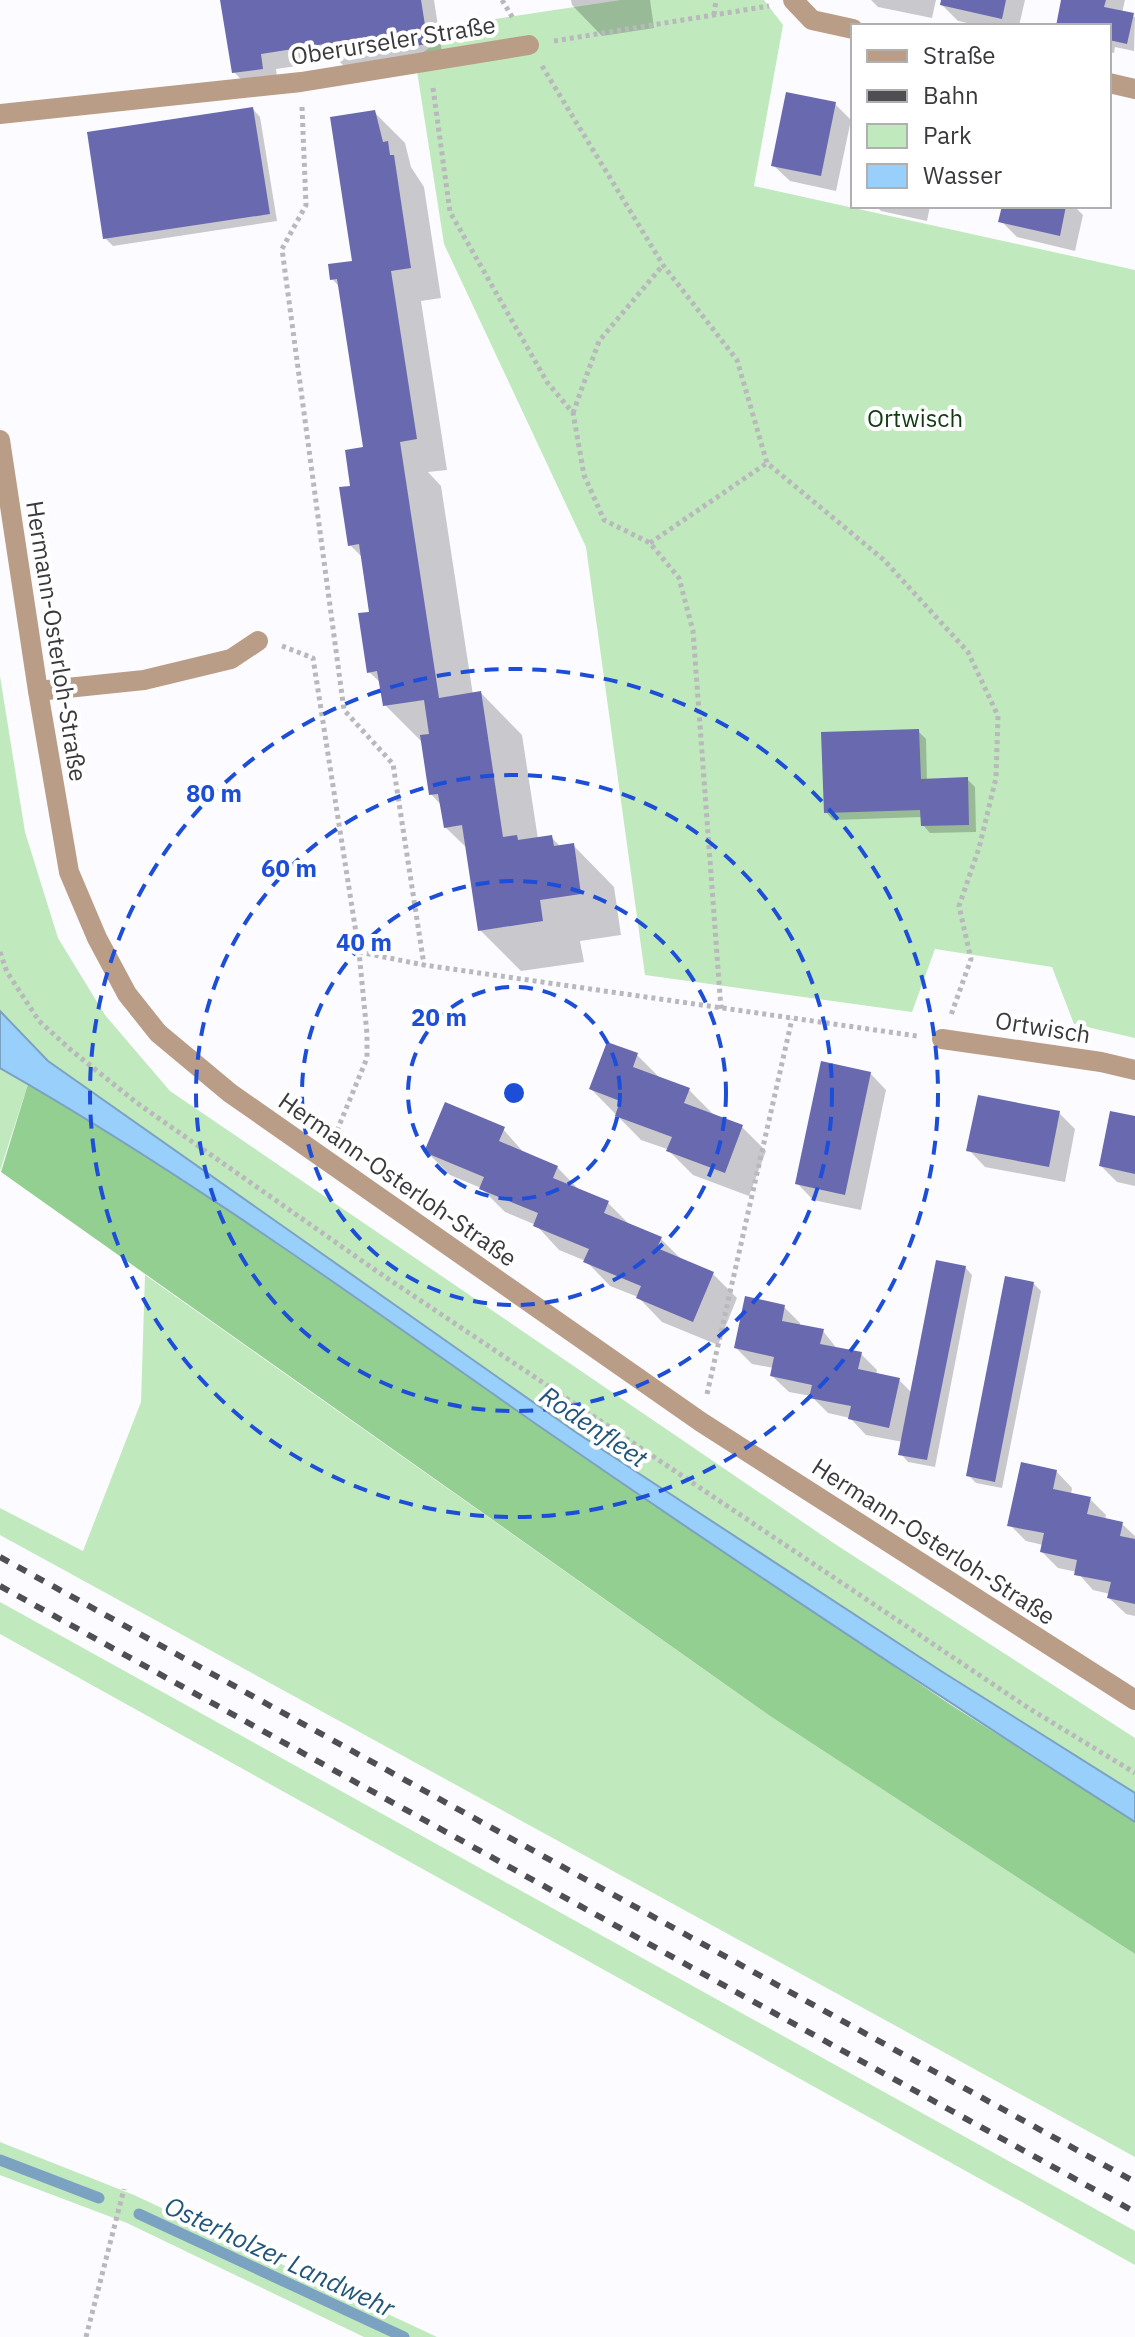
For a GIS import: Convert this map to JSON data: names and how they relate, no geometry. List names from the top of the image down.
{
  "streets": {
    "street": ["Oberurseler Straße", "Hermann-Osterloh-Straße", "Ortwisch"]
  },
  "water": ["Rodenfleet", "Osterholzer Landwehr"],
  "parks": ["Ortwisch"],
  "legend": [
    "Straße",
    "Bahn",
    "Park",
    "Wasser"
  ],
  "rings": [
    "80 m",
    "60 m",
    "40 m",
    "20 m"
  ]
}
